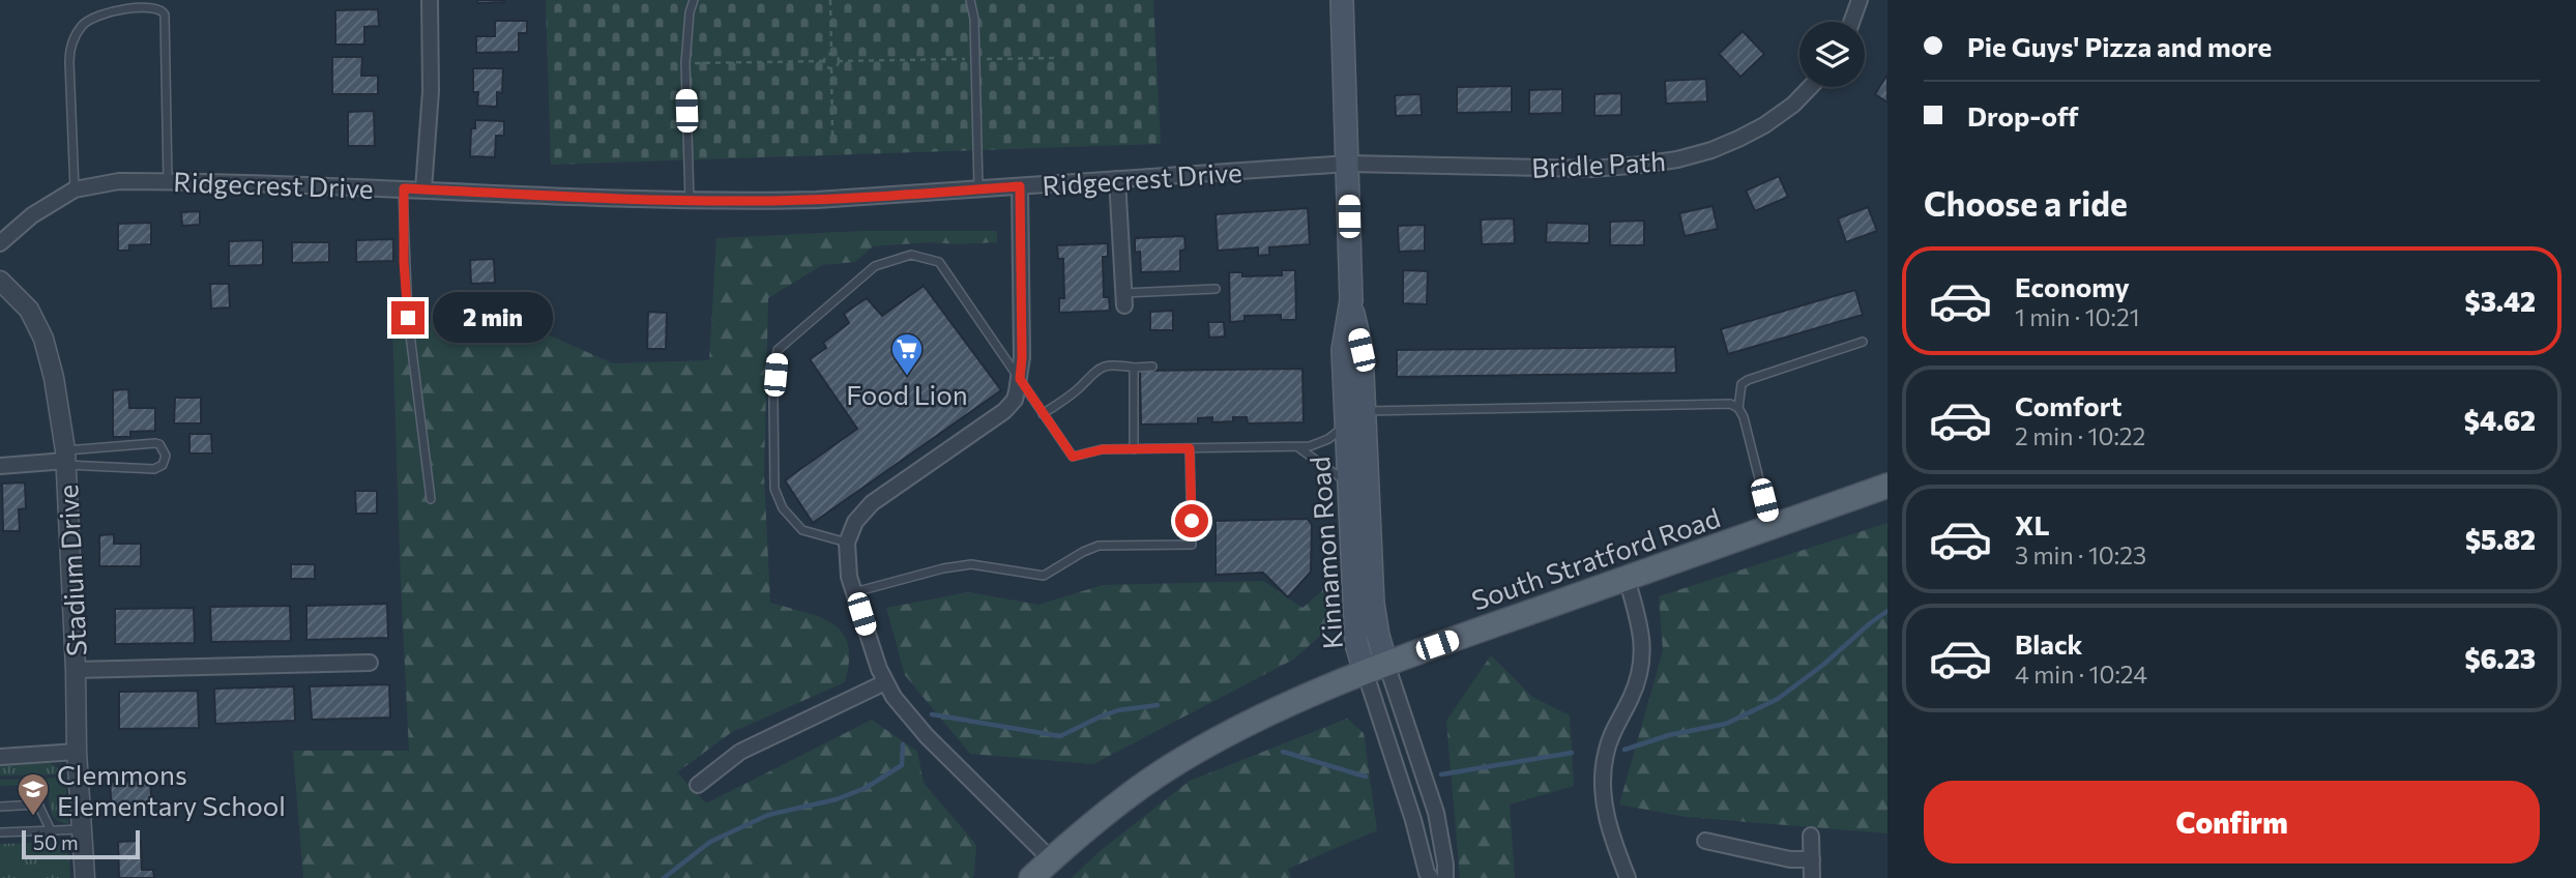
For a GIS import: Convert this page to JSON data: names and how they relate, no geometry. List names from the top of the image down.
{
  "streets": {
    "main road": ["Kinnamon Road", "South Stratford Road"],
    "street": ["Bridle Path", "Ridgecrest Drive", "Stadium Drive"]
  },
  "crossings": [
    ["Bridle Path", "Ridgecrest Drive"],
    ["Bridle Path", "Kinnamon Road"],
    ["Ridgecrest Drive", "Kinnamon Road"],
    ["Kinnamon Road", "South Stratford Road"]
  ],
  "places": {
    "supermarket": ["Food Lion"],
    "school or university": ["Clemmons Elementary School"]
  },
  "scale_bar": "50 m",
  "page": {
    "banner": ["Pie Guys' Pizza and more", "Drop-off"],
    "heading": "Choose a ride",
    "list": [
      {
        "name": "Economy",
        "note": "1 min · 10:21",
        "value": "$3.42"
      },
      {
        "name": "Comfort",
        "note": "2 min · 10:22",
        "value": "$4.62"
      },
      {
        "name": "XL",
        "note": "3 min · 10:23",
        "value": "$5.82"
      },
      {
        "name": "Black",
        "note": "4 min · 10:24",
        "value": "$6.23"
      }
    ],
    "bubble": "2 min",
    "buttons": "Confirm",
    "scale": "50 m"
  }
}
